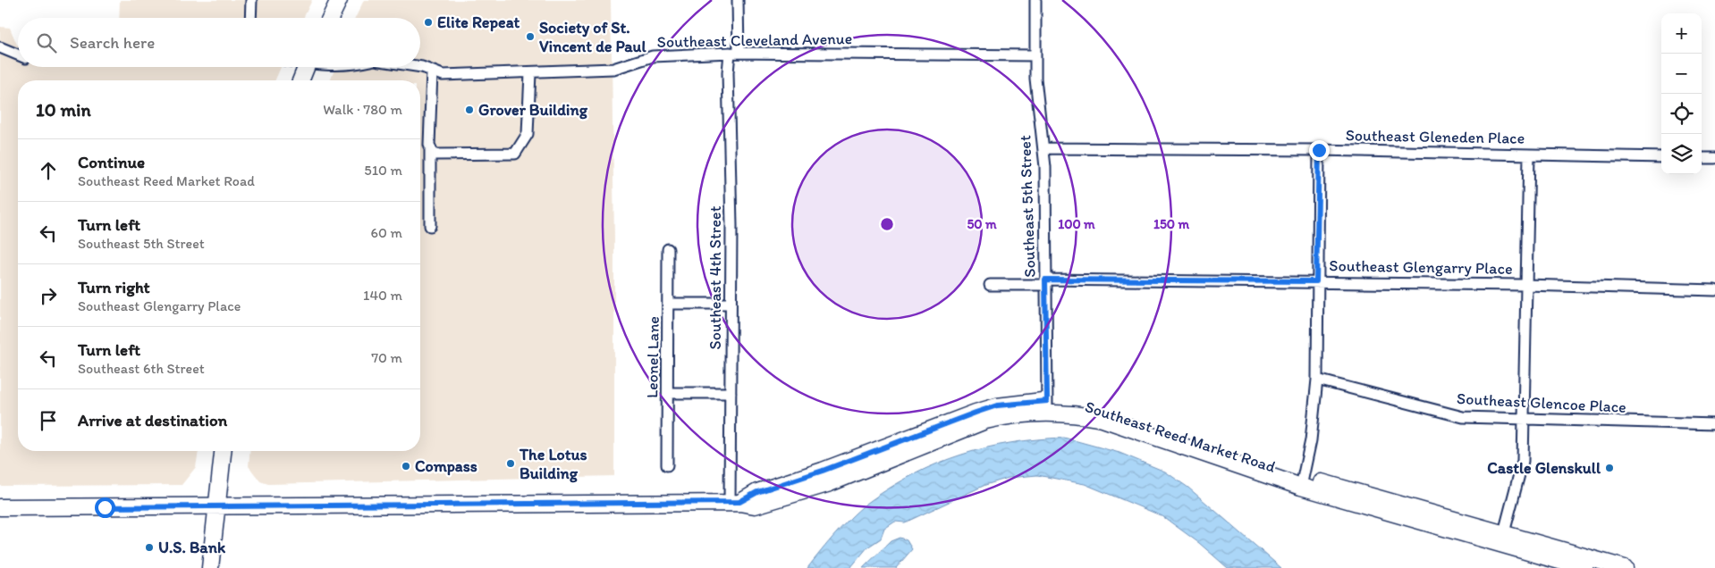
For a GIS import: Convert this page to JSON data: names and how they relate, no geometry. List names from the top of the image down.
{
  "streets": {
    "main road": ["Southeast Reed Market Road"],
    "street": [
      "Southeast Cleveland Avenue",
      "Southeast Gleneden Place",
      "Southeast 5th Street",
      "Southeast Glengarry Place",
      "Southeast 4th Street",
      "Leonel Lane",
      "Southeast Glencoe Place"
    ]
  },
  "crossings": [
    ["Southeast Cleveland Avenue", "Southeast 5th Street"],
    ["Southeast Cleveland Avenue", "Southeast 4th Street"],
    ["Southeast Gleneden Place", "Southeast 5th Street"],
    ["Southeast 5th Street", "Southeast Glengarry Place"],
    ["Southeast 5th Street", "Southeast Reed Market Road"],
    ["Southeast 4th Street", "Southeast Reed Market Road"]
  ],
  "places": [
    "Elite Repeat",
    "Society of St. Vincent de Paul",
    "Grover Building",
    "The Lotus Building",
    "Compass",
    "Castle Glenskull",
    "U.S. Bank"
  ],
  "page": {
    "map_buttons": ["+", "−"],
    "search": "Search here",
    "heading": ["10 min", "Walk · 780 m"],
    "list": [
      ["Continue", "Southeast Reed Market Road", "510 m"],
      ["Turn left", "Southeast 5th Street", "60 m"],
      ["Turn right", "Southeast Glengarry Place", "140 m"],
      ["Turn left", "Southeast 6th Street", "70 m"],
      "Arrive at destination"
    ]
  },
  "rings": ["50 m", "100 m", "150 m"]
}
